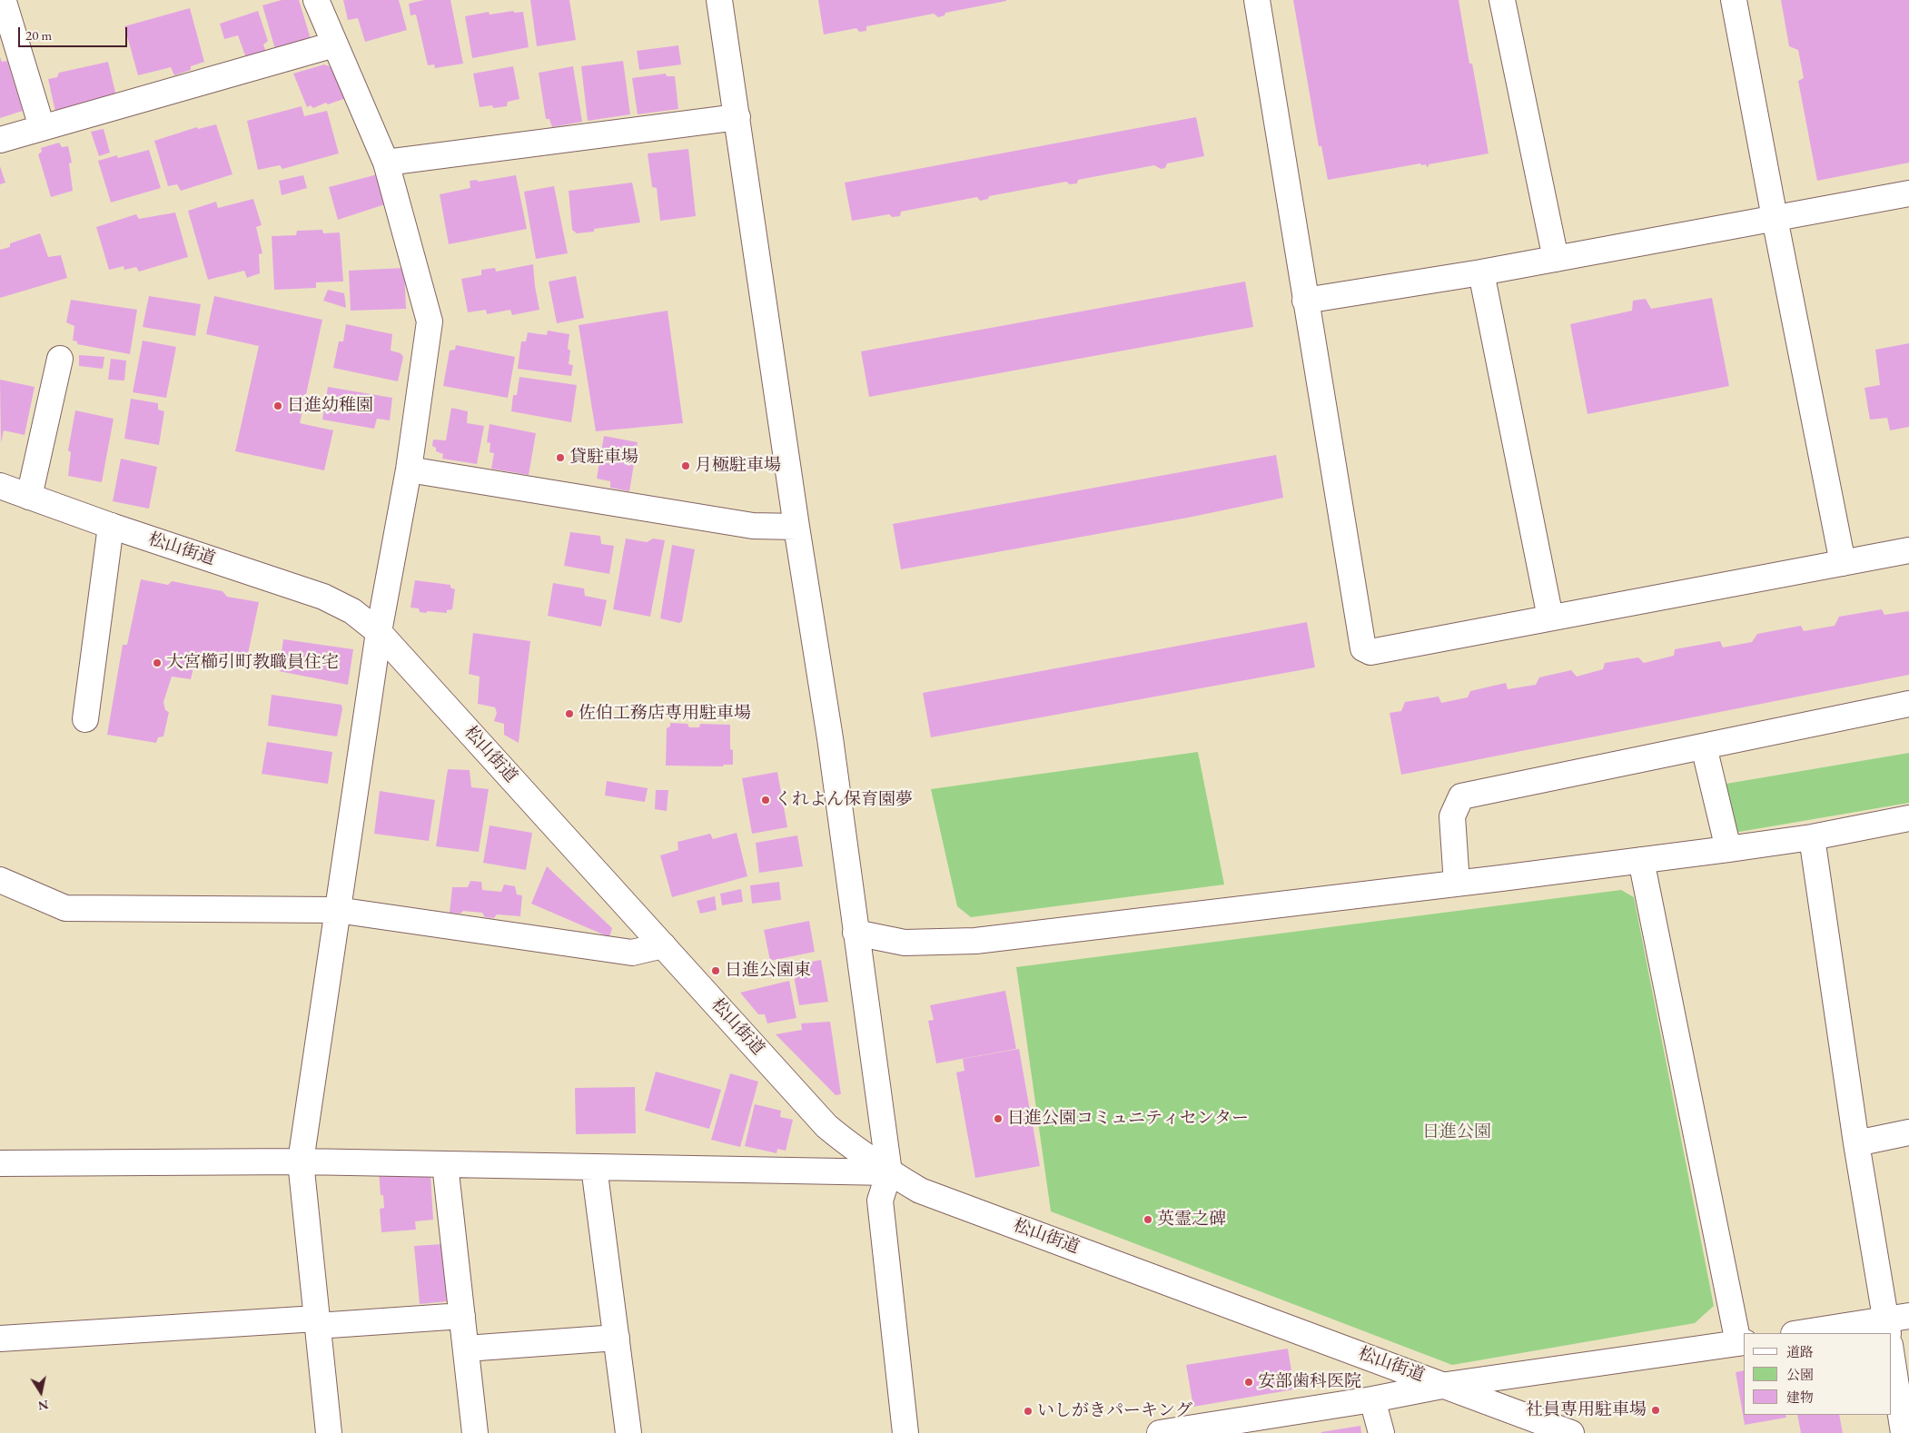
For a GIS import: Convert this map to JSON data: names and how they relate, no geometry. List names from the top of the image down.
{
  "streets": {
    "street": ["松山街道"]
  },
  "parks": ["日進公園"],
  "places": [
    "日進幼稚園",
    "貸駐車場",
    "月極駐車場",
    "大宮櫛引町教職員住宅",
    "佐伯工務店専用駐車場",
    "くれよん保育園夢",
    "日進公園東",
    "日進公園コミュニティセンター",
    "英霊之碑",
    "安部歯科医院",
    "社員専用駐車場",
    "いしがきパーキング"
  ],
  "legend": ["道路", "公園", "建物"],
  "scale_bar": "20 m",
  "north": "bottom"
}
